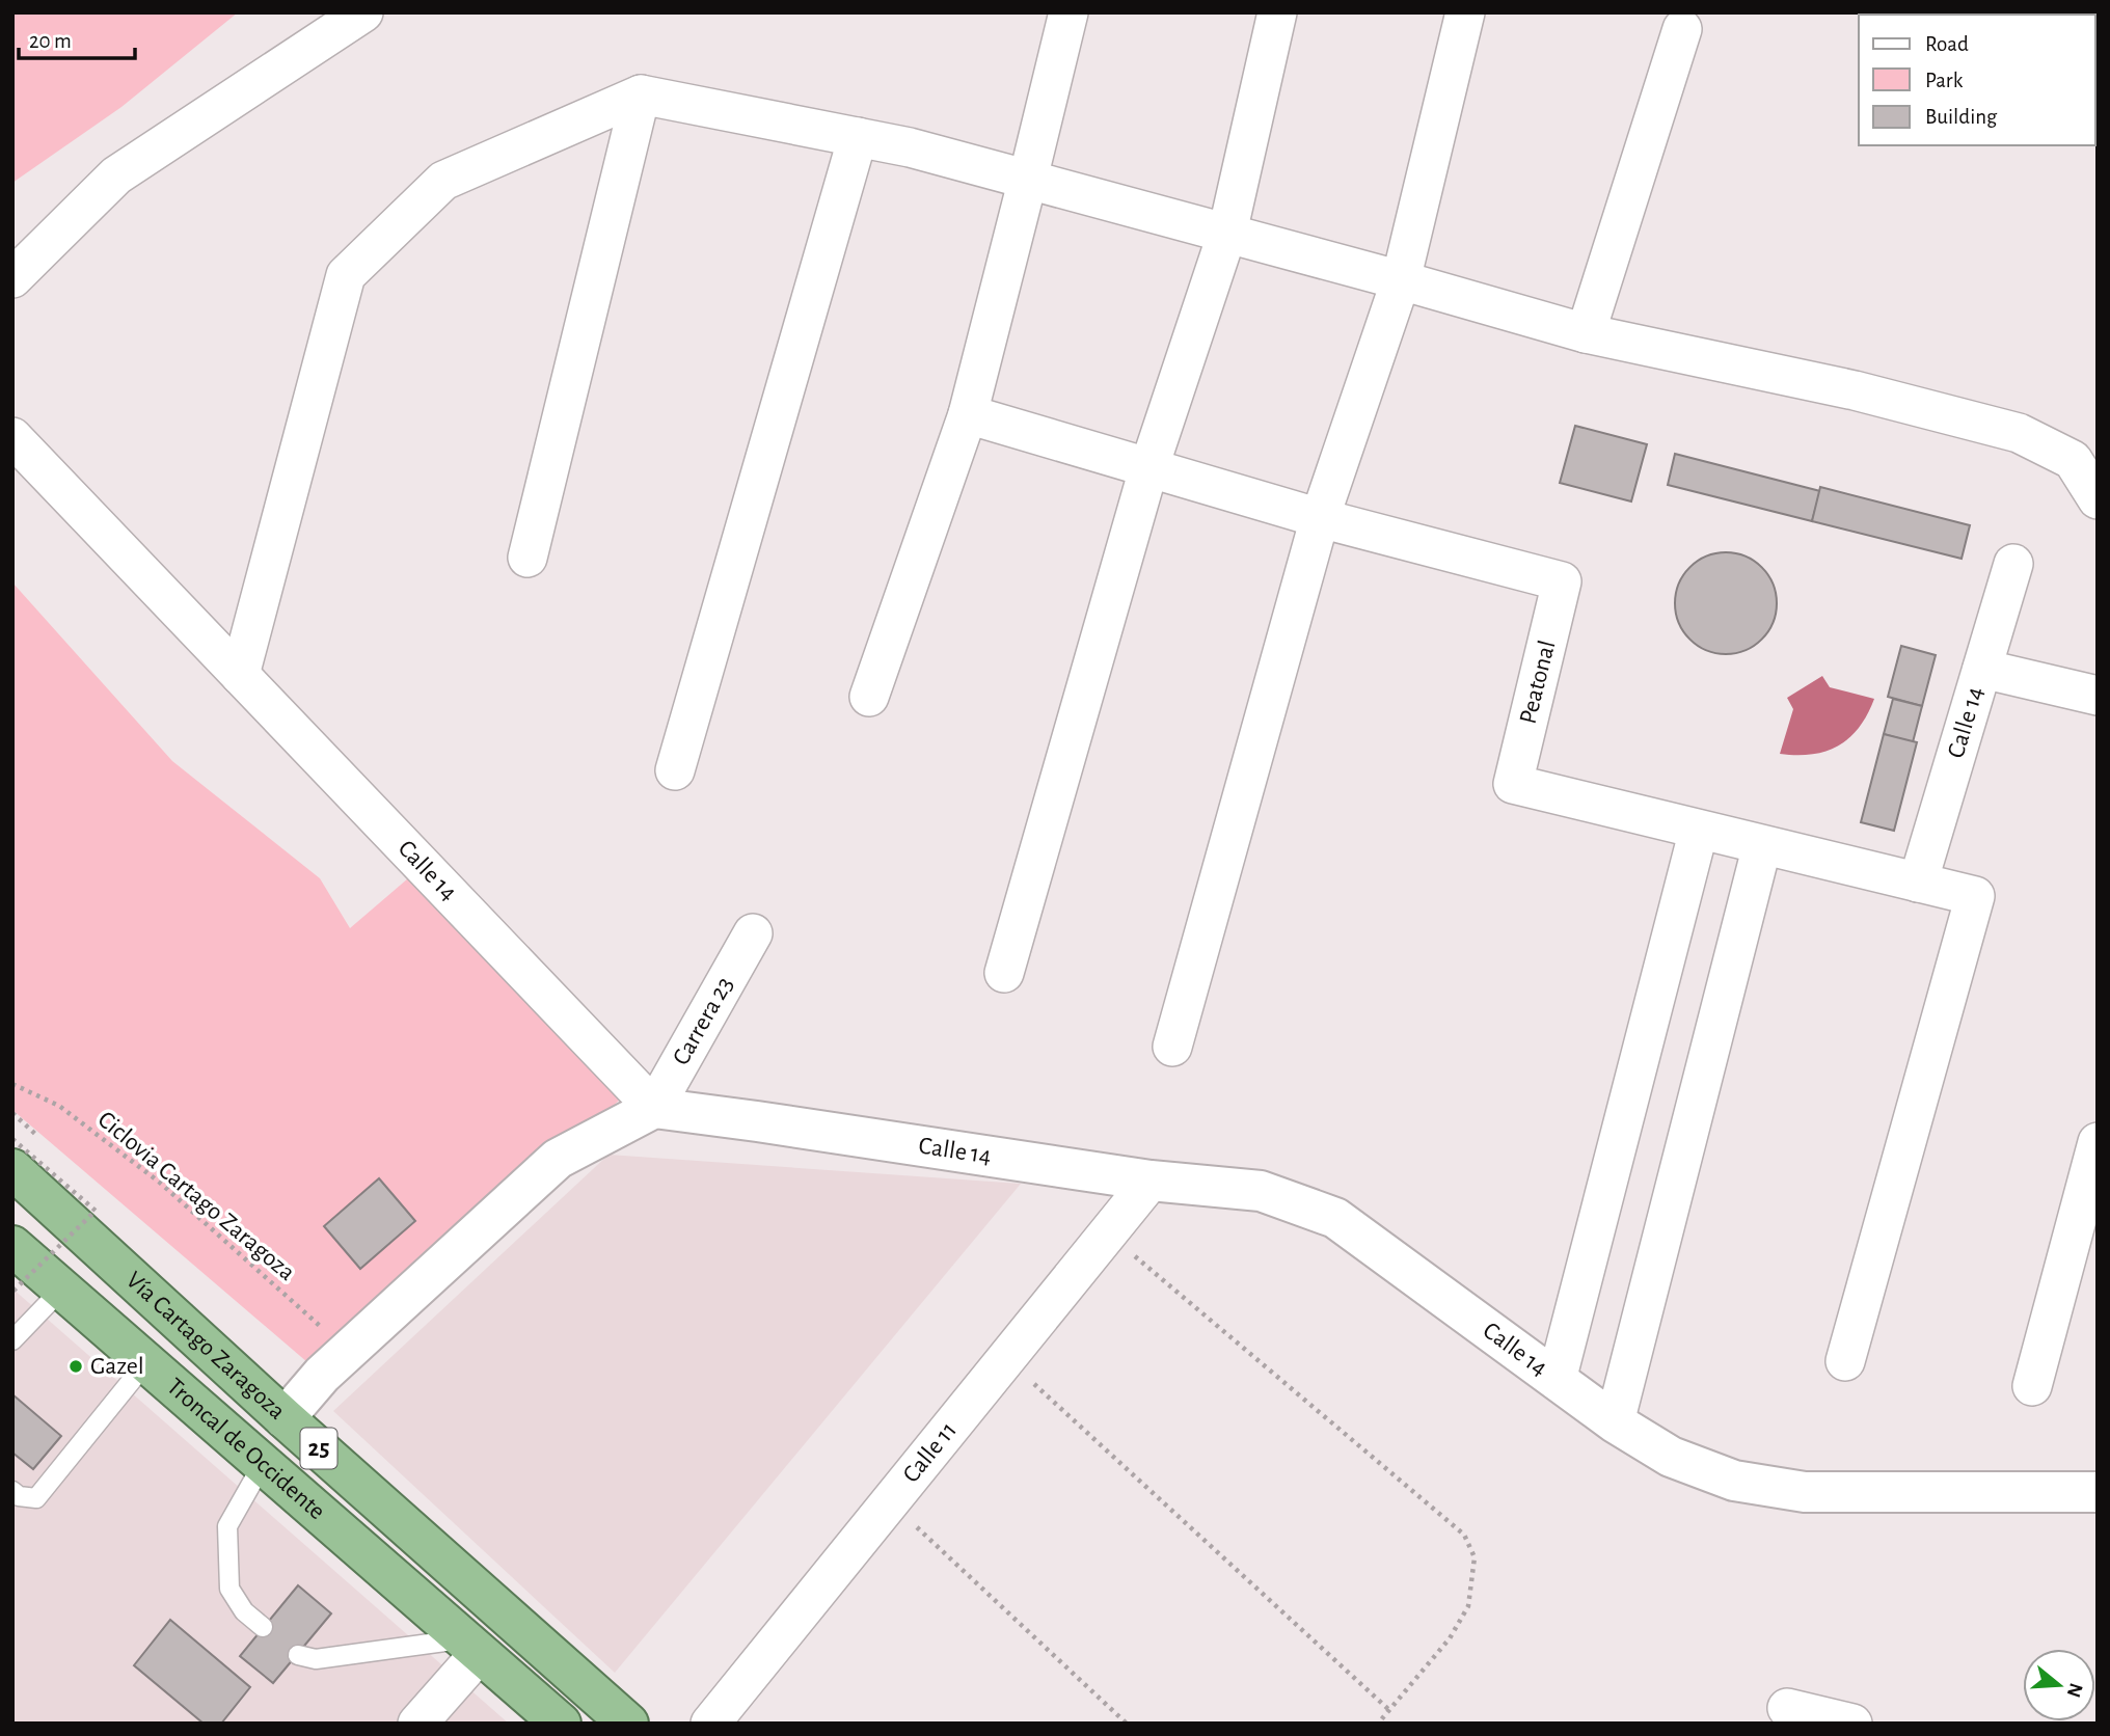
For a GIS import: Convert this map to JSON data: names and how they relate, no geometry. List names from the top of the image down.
{
  "streets": {
    "highway": ["Vía Cartago Zaragoza", "25", "Troncal de Occidente"],
    "street": [
      "Peatonal",
      "Calle 14",
      "Carrera 23",
      "Calle 11"
    ],
    "path": ["Ciclovia Cartago Zaragoza"]
  },
  "crossings": [
    ["Calle 14", "Carrera 23"],
    ["Calle 14", "Calle 11"],
    ["25", "Troncal de Occidente"]
  ],
  "places": ["Gazel"],
  "legend": ["Road", "Park", "Building"],
  "scale_bar": "20 m",
  "north": "right"
}
